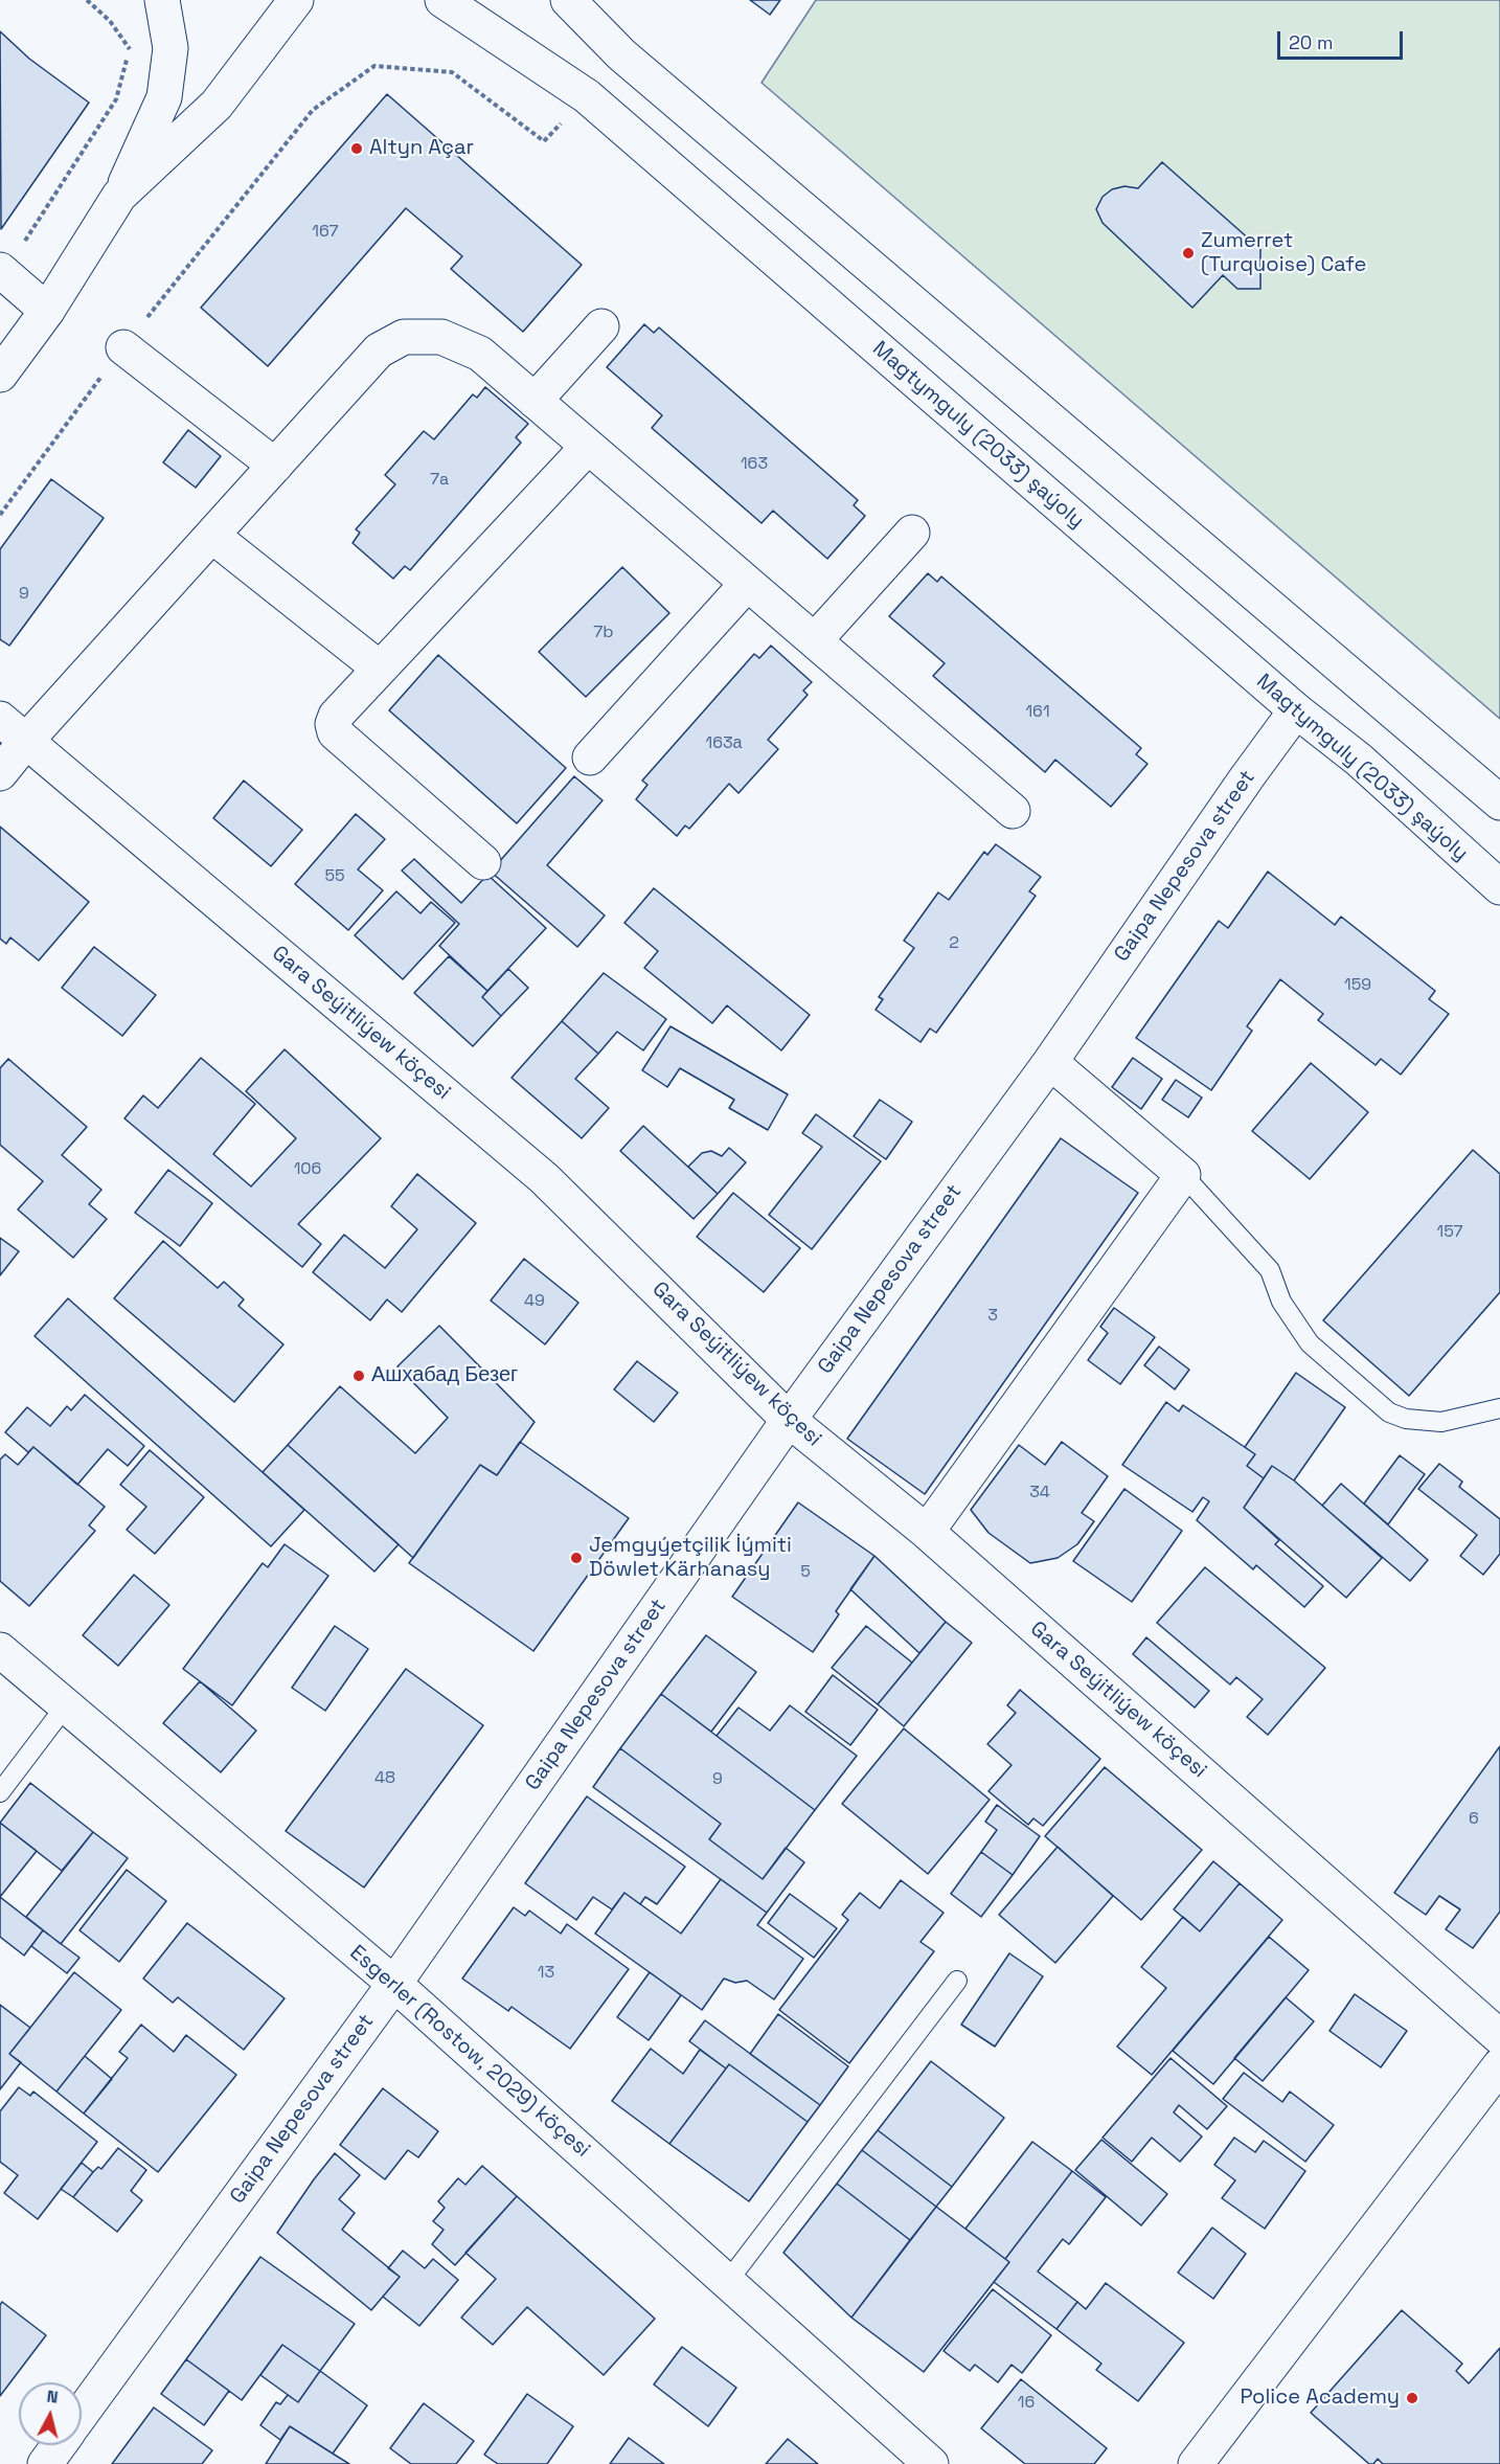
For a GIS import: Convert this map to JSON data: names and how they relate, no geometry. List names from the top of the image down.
{
  "streets": {
    "street": [
      "Magtymguly (2033) şaýoly",
      "Gaipa Nepesova street",
      "Gara Seýitliýew köçesi",
      "Esgerler (Rostow, 2029) köçesi"
    ]
  },
  "crossings": [
    ["Magtymguly (2033) şaýoly", "Gaipa Nepesova street"],
    ["Gaipa Nepesova street", "Gara Seýitliýew köçesi"],
    ["Gaipa Nepesova street", "Esgerler (Rostow, 2029) köçesi"]
  ],
  "places": [
    "Altyn Açar",
    "Zumerret (Turquoise) Cafe",
    "Ашхабад Безег",
    "Jemgyýetçilik İýmiti Döwlet Kärhanasy",
    "Police Academy"
  ],
  "house_numbers": [
    "167",
    "163",
    "7a",
    "9",
    "7b",
    "161",
    "163а",
    "55",
    "2",
    "159",
    "106",
    "157",
    "49",
    "3",
    "34",
    "5",
    "48",
    "9",
    "6",
    "13",
    "16"
  ],
  "scale_bar": "20 m",
  "north": "top"
}
